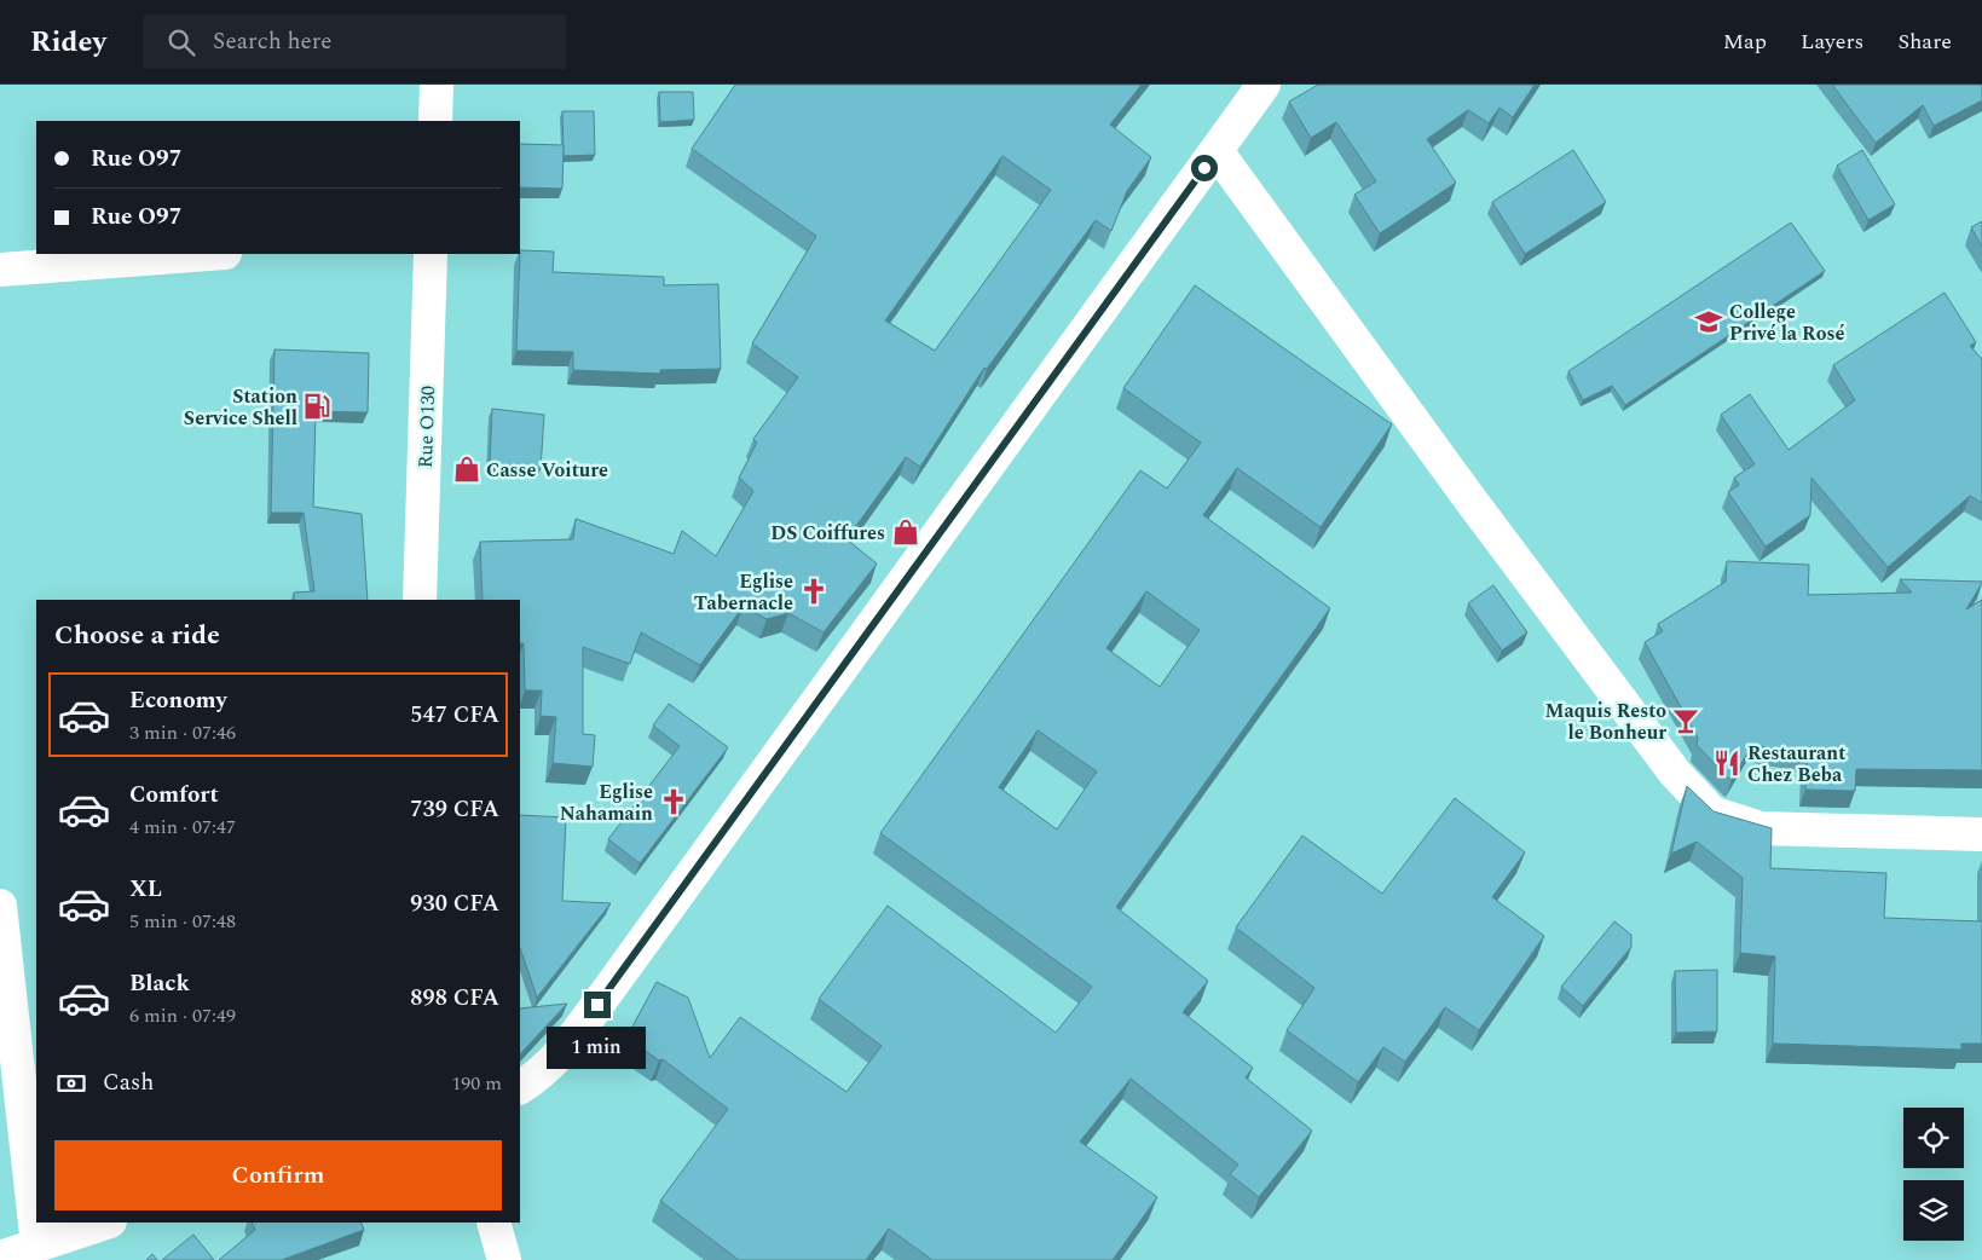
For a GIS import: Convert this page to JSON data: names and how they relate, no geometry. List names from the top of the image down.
{
  "streets": {
    "street": ["Rue O130"]
  },
  "places": {
    "school or university": ["College Privé la Rosé"],
    "fuel station": ["Station Service Shell"],
    "shop": ["Casse Voiture", "DS Coiffures"],
    "church": ["Eglise Tabernacle", "Eglise Nahamain"],
    "bar": ["Maquis Resto le Bonheur"],
    "restaurant": ["Restaurant Chez Beba"]
  },
  "page": {
    "header": "Ridey",
    "search": "Search here",
    "nav": ["Map", "Layers", "Share"],
    "banner": ["Rue O97", "Rue O97"],
    "heading": "Choose a ride",
    "list": [
      {
        "name": "Economy",
        "note": "3 min · 07:46",
        "value": "547 CFA"
      },
      {
        "name": "Comfort",
        "note": "4 min · 07:47",
        "value": "739 CFA"
      },
      {
        "name": "XL",
        "note": "5 min · 07:48",
        "value": "930 CFA"
      },
      {
        "name": "Black",
        "note": "6 min · 07:49",
        "value": "898 CFA"
      }
    ],
    "bubble": "1 min",
    "pay": ["Cash", "190 m"],
    "buttons": "Confirm"
  }
}
